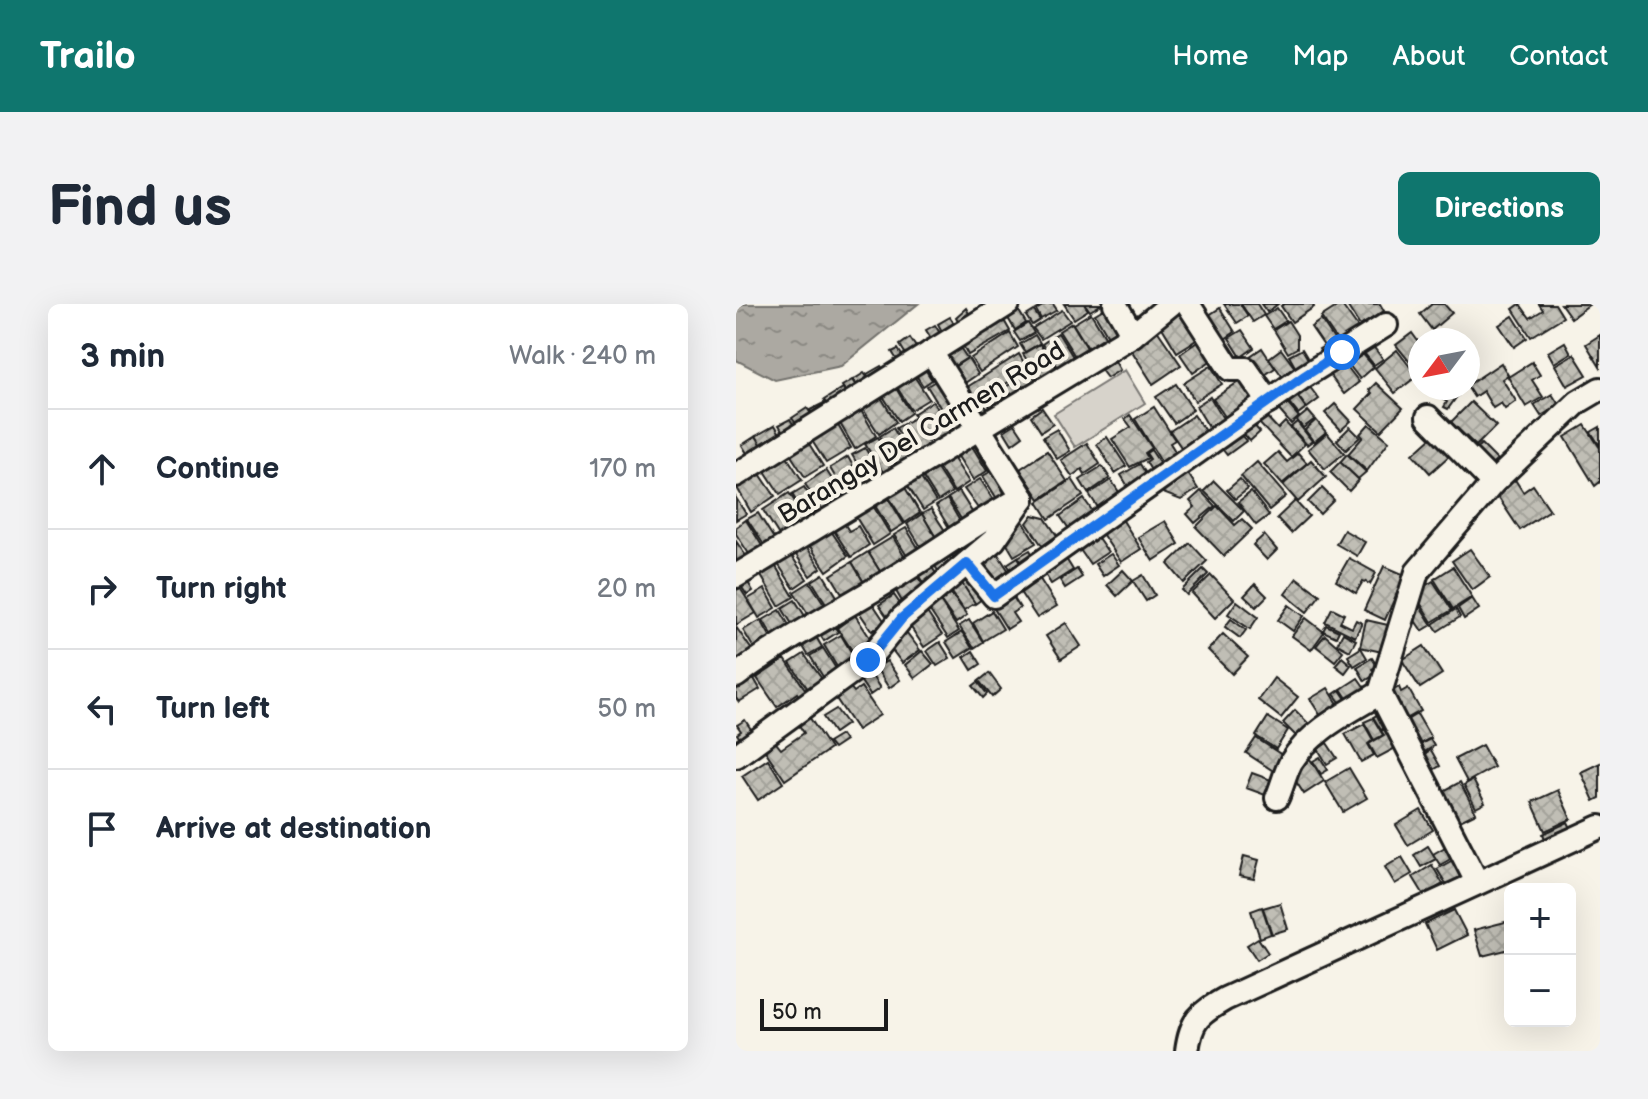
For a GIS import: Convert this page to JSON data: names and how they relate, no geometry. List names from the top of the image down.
{
  "streets": {
    "street": ["Barangay Del Carmen Road"]
  },
  "scale_bar": "50 m",
  "north": "bottom left",
  "page": {
    "header": "Trailo",
    "nav": [
      "Home",
      "Map",
      "About",
      "Contact"
    ],
    "buttons": "Directions",
    "title": "Find us",
    "heading": ["3 min", "Walk · 240 m"],
    "list": [
      ["Continue", "170 m"],
      ["Turn right", "20 m"],
      ["Turn left", "50 m"],
      "Arrive at destination"
    ],
    "map_buttons": ["+", "−"],
    "scale": "50 m"
  }
}
